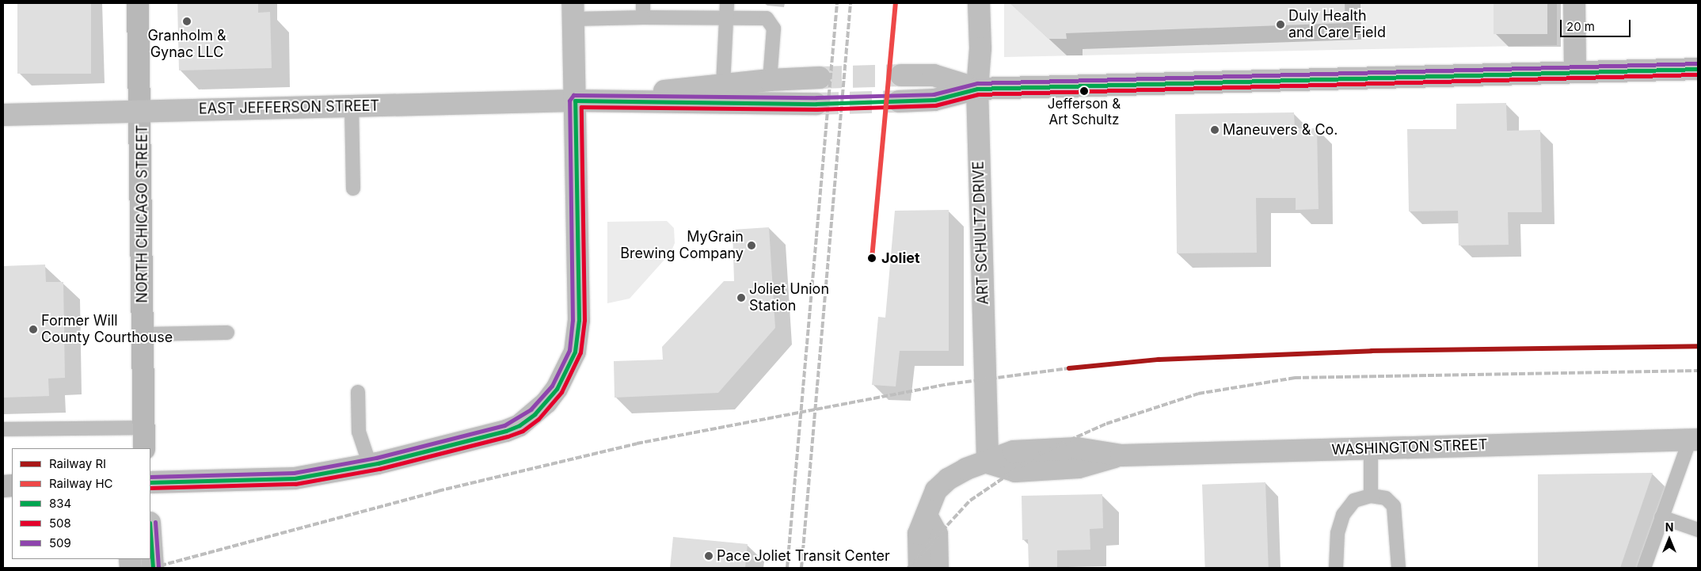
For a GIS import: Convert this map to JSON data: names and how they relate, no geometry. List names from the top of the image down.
{
  "streets": {
    "main road": ["EAST JEFFERSON STREET", "ART SCHULTZ DRIVE", "WASHINGTON STREET"],
    "street": ["NORTH CHICAGO STREET"]
  },
  "crossings": [
    ["EAST JEFFERSON STREET", "NORTH CHICAGO STREET"],
    ["ART SCHULTZ DRIVE", "WASHINGTON STREET"]
  ],
  "places": [
    "Granholm & Gynac LLC",
    "Duly Health and Care Field",
    "Jefferson & Art Schultz",
    "Maneuvers & Co.",
    "MyGrain Brewing Company",
    "Joliet",
    "Joliet Union Station",
    "Former Will County Courthouse",
    "Pace Joliet Transit Center"
  ],
  "lines": [
    "rail line HC",
    "transit line 509",
    "transit line 834",
    "transit line 508",
    "rail line RI"
  ],
  "legend": [
    "Railway RI",
    "Railway HC",
    "834",
    "508",
    "509"
  ],
  "scale_bar": "20 m",
  "north": "top"
}
